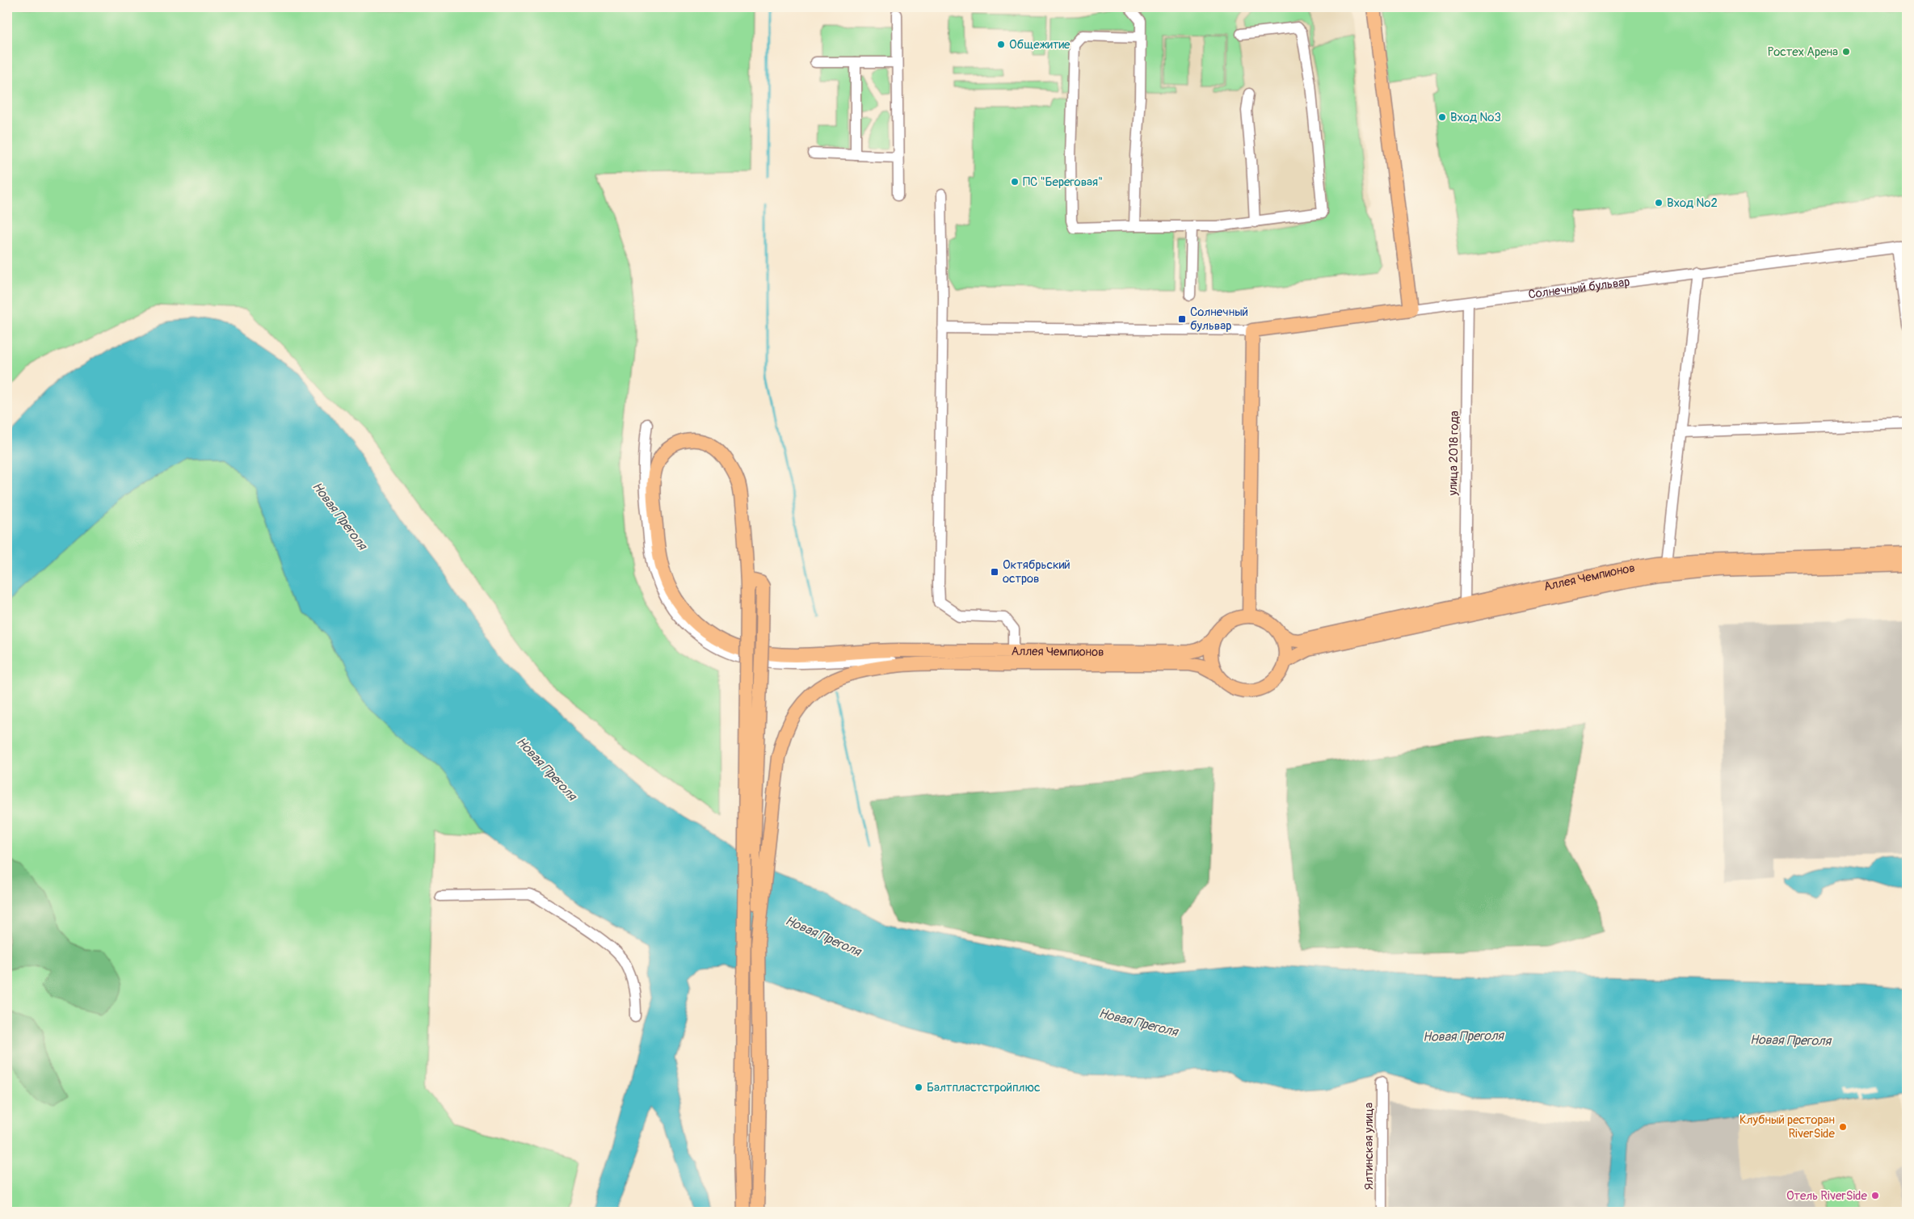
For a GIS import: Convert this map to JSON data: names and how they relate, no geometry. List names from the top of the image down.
{
  "streets": {
    "main road": ["Солнечный бульвар", "Аллея Чемпионов"],
    "street": ["улица 2018 года", "Ялтинская улица"]
  },
  "crossings": [
    ["Солнечный бульвар", "улица 2018 года"],
    ["улица 2018 года", "Аллея Чемпионов"]
  ],
  "water": ["Новая Преголя"],
  "places": {
    "other": [
      "Общежитие",
      "Ростех Арена",
      "Вход №3",
      "ПС \"Береговая\"",
      "Вход №2",
      "Балтпластстройплюс",
      "Клубный ресторан RiverSide",
      "Отель RiverSide"
    ],
    "transit": ["Солнечный бульвар", "Октябрьский остров"]
  }
}
